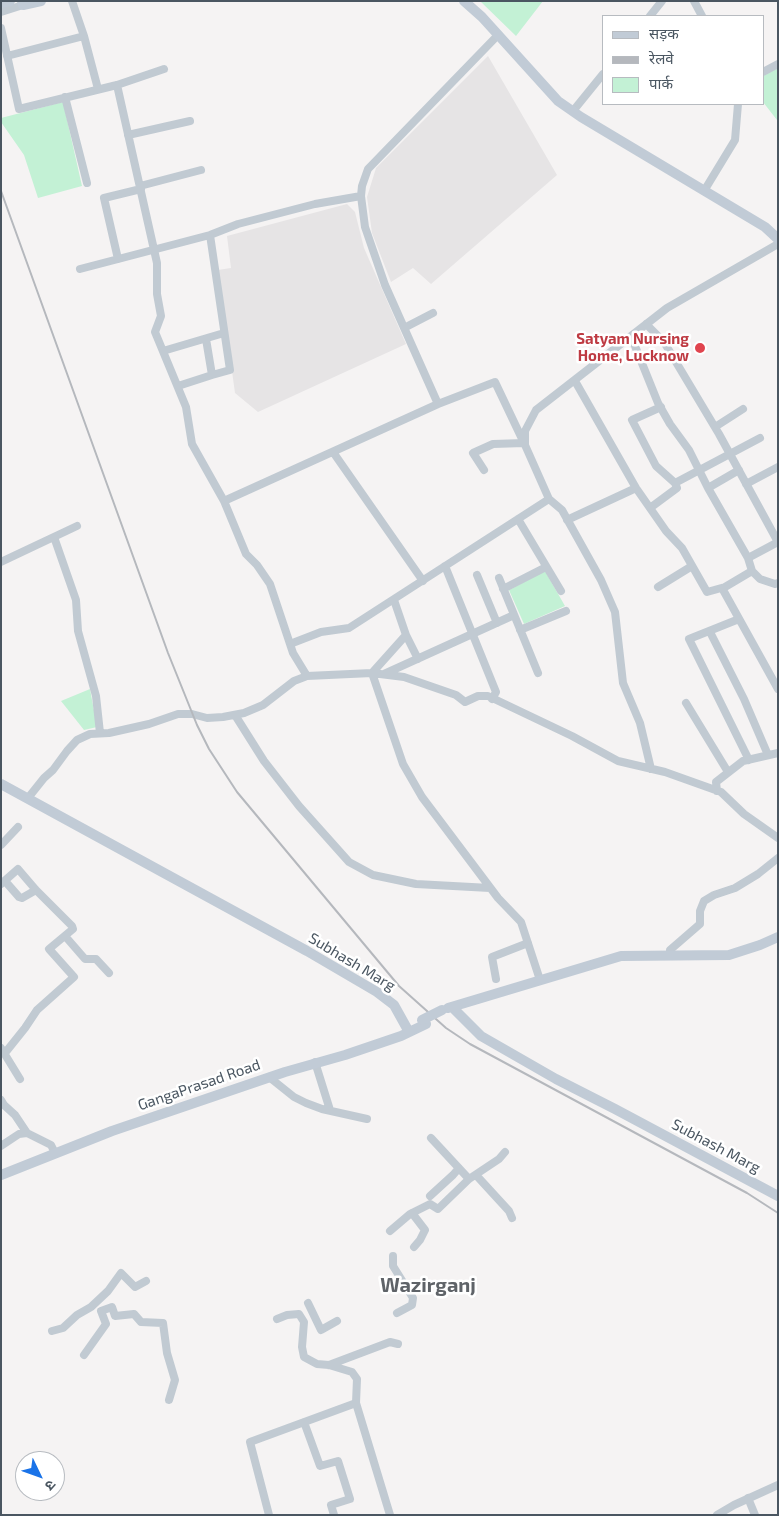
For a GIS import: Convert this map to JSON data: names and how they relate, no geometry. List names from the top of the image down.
{
  "streets": {
    "street": ["Subhash Marg", "GangaPrasad Road"]
  },
  "crossings": [
    ["Subhash Marg", "GangaPrasad Road"]
  ],
  "districts": ["Wazirganj"],
  "places": ["Satyam Nursing Home, Lucknow"],
  "legend": ["सड़क", "रेलवे", "पार्क"],
  "north": "bottom right"
}
